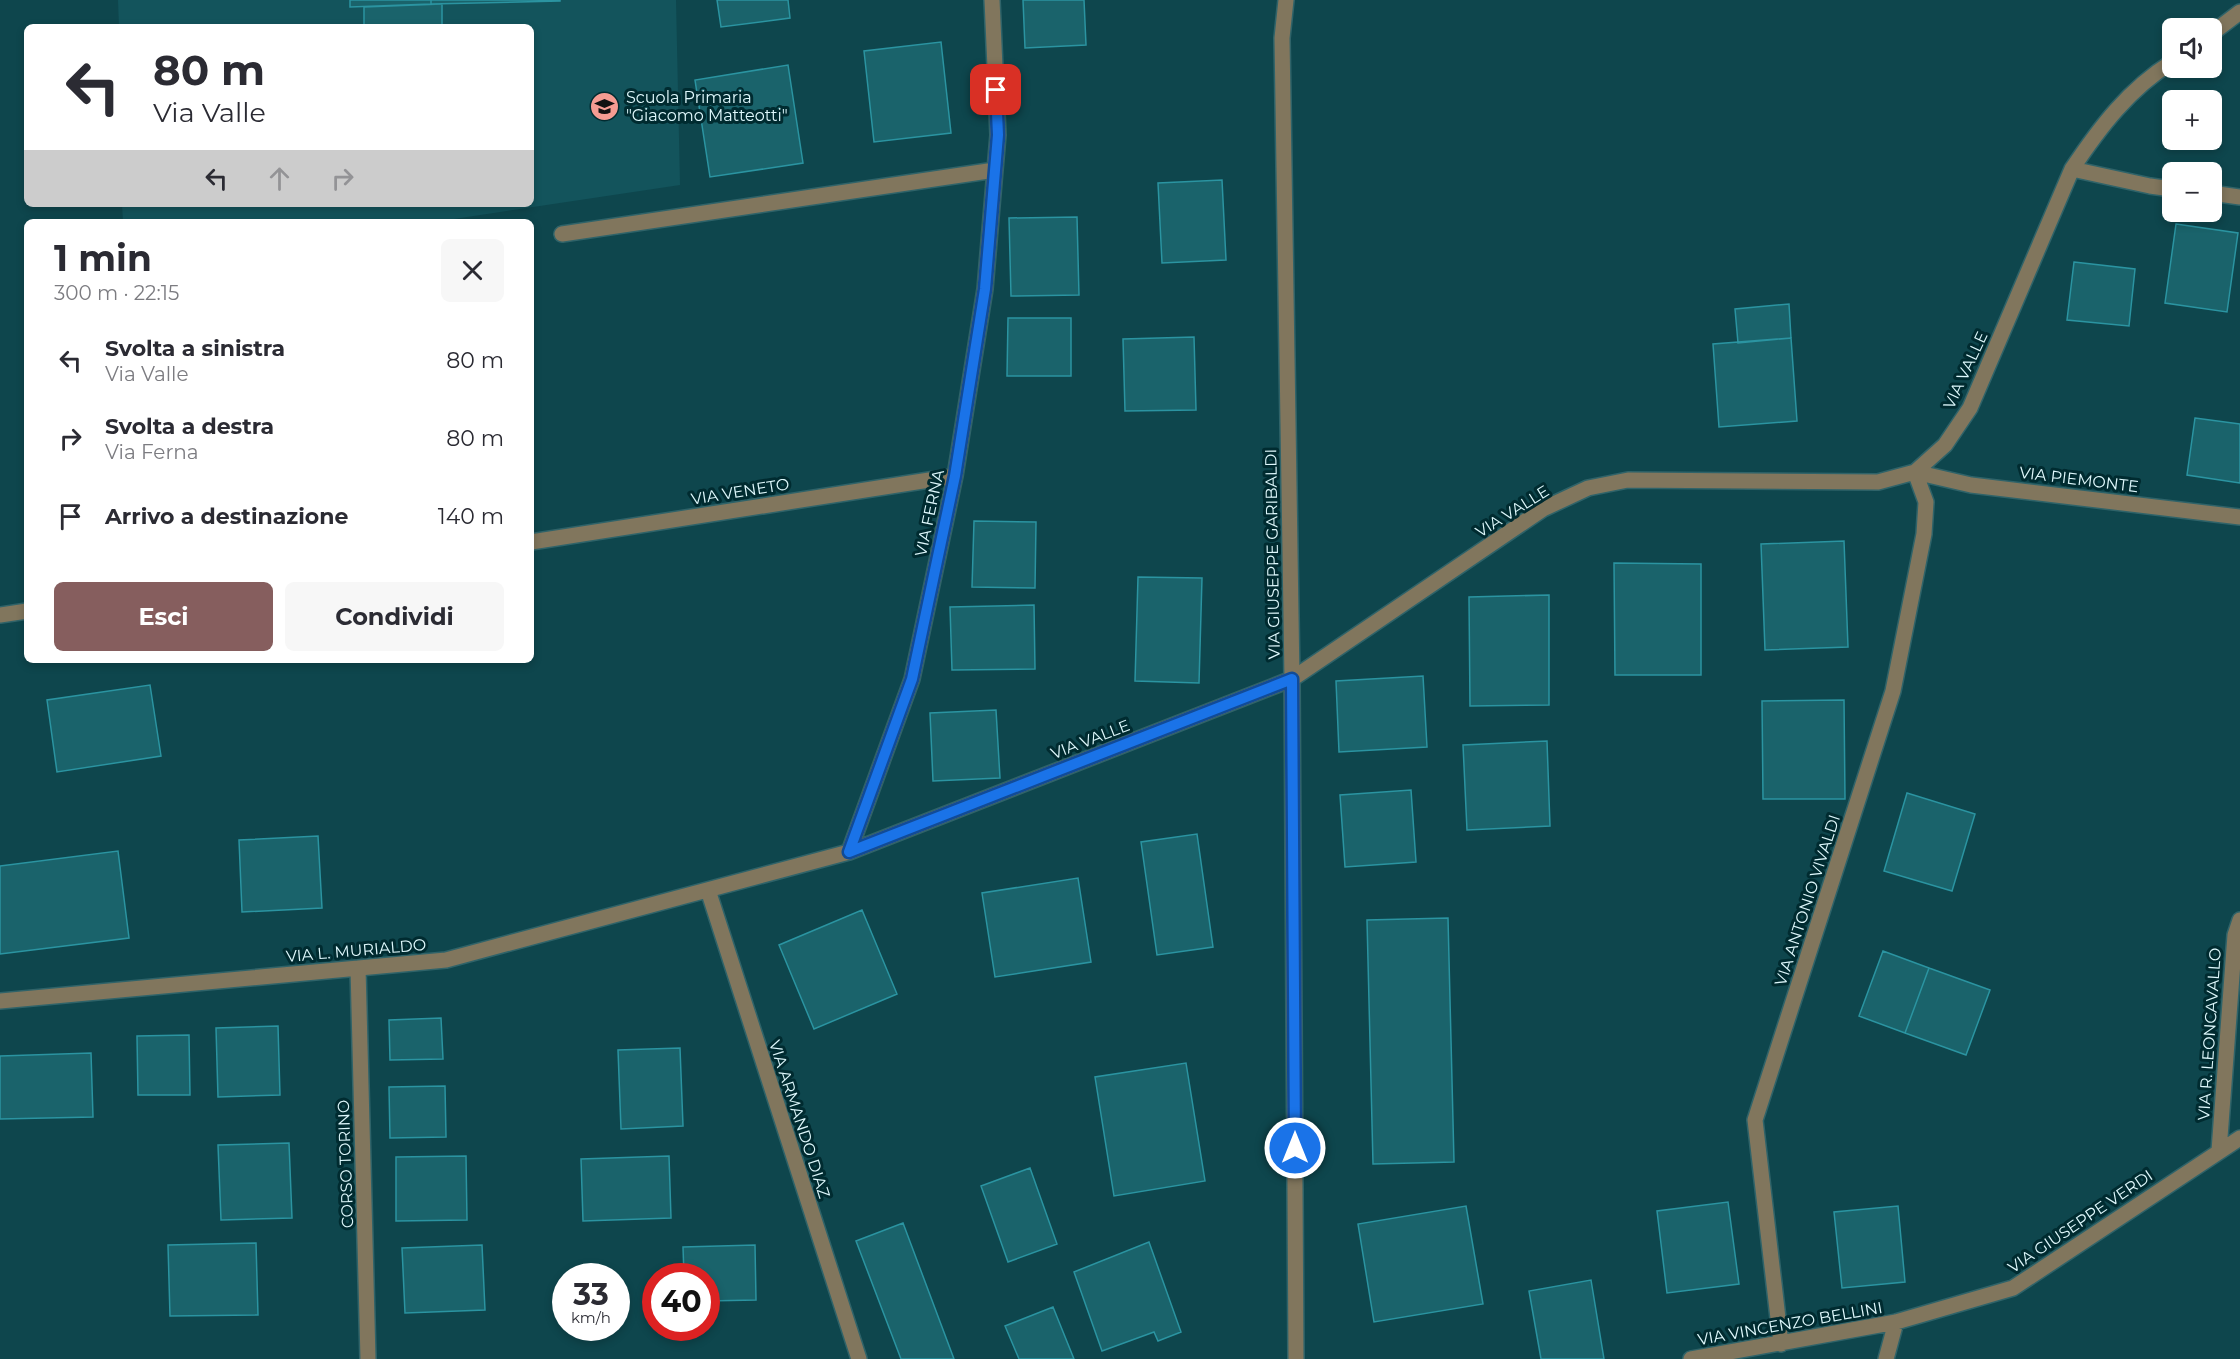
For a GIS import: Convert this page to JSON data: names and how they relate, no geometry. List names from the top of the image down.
{
  "streets": {
    "street": [
      "VIA VALLE",
      "VIA PIEMONTE",
      "VIA VENETO",
      "VIA FERNA",
      "VIA GIUSEPPE GARIBALDI",
      "VIA ANTONIO VIVALDI",
      "VIA L. MURIALDO",
      "VIA R. LEONCAVALLO",
      "VIA ARMANDO DIAZ",
      "CORSO TORINO",
      "VIA GIUSEPPE VERDI",
      "VIA VINCENZO BELLINI"
    ]
  },
  "crossings": [
    ["VIA VALLE", "VIA PIEMONTE"],
    ["VIA VALLE", "VIA FERNA"],
    ["VIA VALLE", "VIA GIUSEPPE GARIBALDI"],
    ["VIA VALLE", "VIA ANTONIO VIVALDI"],
    ["VIA VALLE", "VIA L. MURIALDO"],
    ["VIA VALLE", "VIA ARMANDO DIAZ"],
    ["VIA PIEMONTE", "VIA ANTONIO VIVALDI"],
    ["VIA VENETO", "VIA FERNA"],
    ["VIA ANTONIO VIVALDI", "VIA VINCENZO BELLINI"],
    ["VIA L. MURIALDO", "VIA ARMANDO DIAZ"],
    ["VIA L. MURIALDO", "CORSO TORINO"],
    ["VIA R. LEONCAVALLO", "VIA GIUSEPPE VERDI"],
    ["VIA GIUSEPPE VERDI", "VIA VINCENZO BELLINI"]
  ],
  "places": {
    "school or university": ["Scuola Primaria \"Giacomo Matteotti\""]
  },
  "page": {
    "map_buttons": ["+", "−"],
    "turn": ["80 m", "Via Valle"],
    "heading": ["1 min", "300 m · 22:15"],
    "list": [
      {
        "name": "Svolta a sinistra",
        "note": "Via Valle",
        "value": "80 m"
      },
      {
        "name": "Svolta a destra",
        "note": "Via Ferna",
        "value": "80 m"
      },
      {
        "name": "Arrivo a destinazione",
        "value": "140 m"
      }
    ],
    "buttons": ["Esci", "Condividi"],
    "speed": "33 km/h",
    "limit": "40"
  }
}
